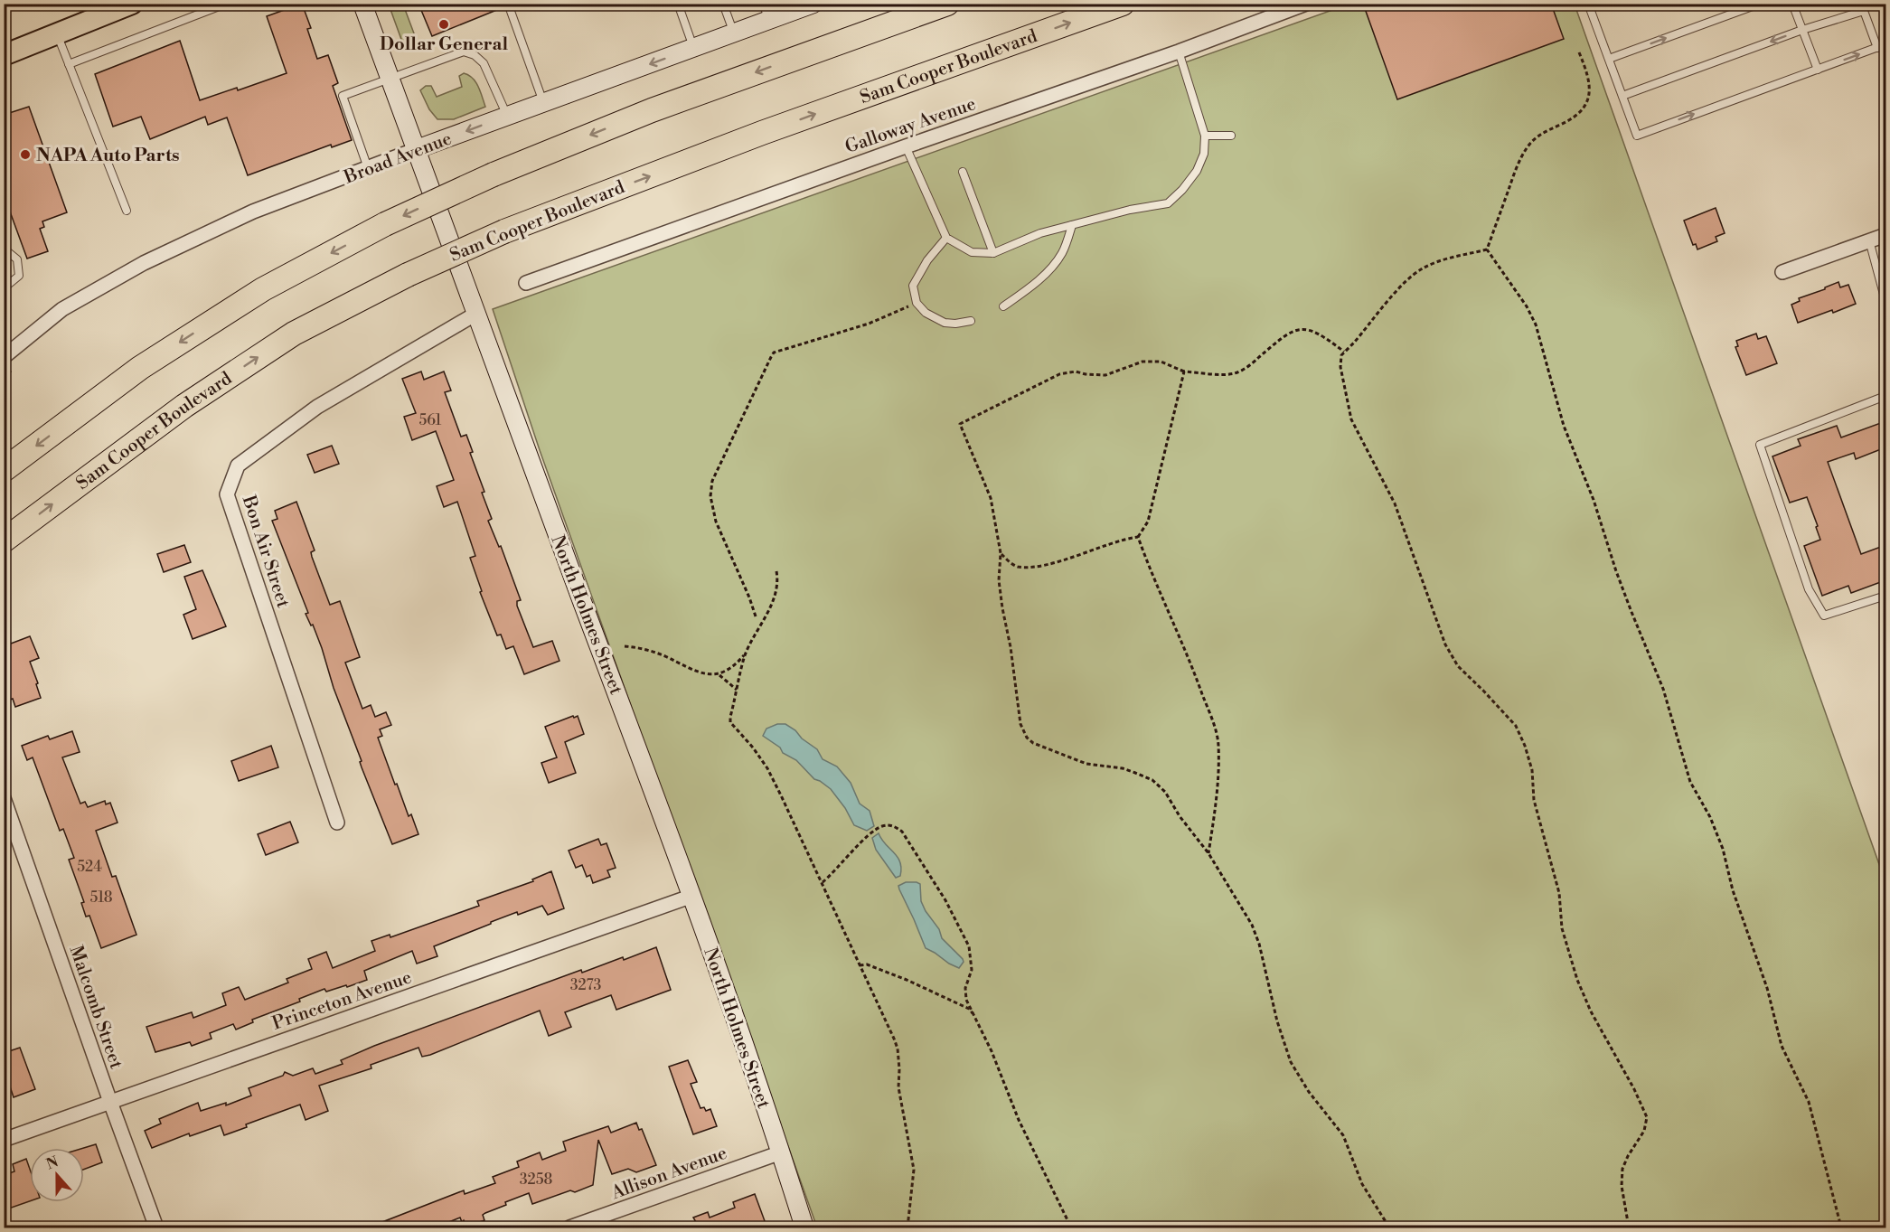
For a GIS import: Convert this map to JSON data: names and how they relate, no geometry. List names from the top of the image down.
{
  "streets": {
    "highway": ["Sam Cooper Boulevard"],
    "main road": ["Broad Avenue", "North Holmes Street"],
    "street": [
      "Galloway Avenue",
      "Bon Air Street",
      "Princeton Avenue",
      "Malcomb Street",
      "Allison Avenue"
    ]
  },
  "crossings": [
    ["Broad Avenue", "North Holmes Street"],
    ["Bon Air Street", "North Holmes Street"],
    ["North Holmes Street", "Princeton Avenue"],
    ["North Holmes Street", "Allison Avenue"],
    ["Princeton Avenue", "Malcomb Street"]
  ],
  "places": ["Dollar General", "NAPA Auto Parts"],
  "house_numbers": [
    "561",
    "524",
    "518",
    "3273",
    "3258"
  ],
  "north": "top"
}
